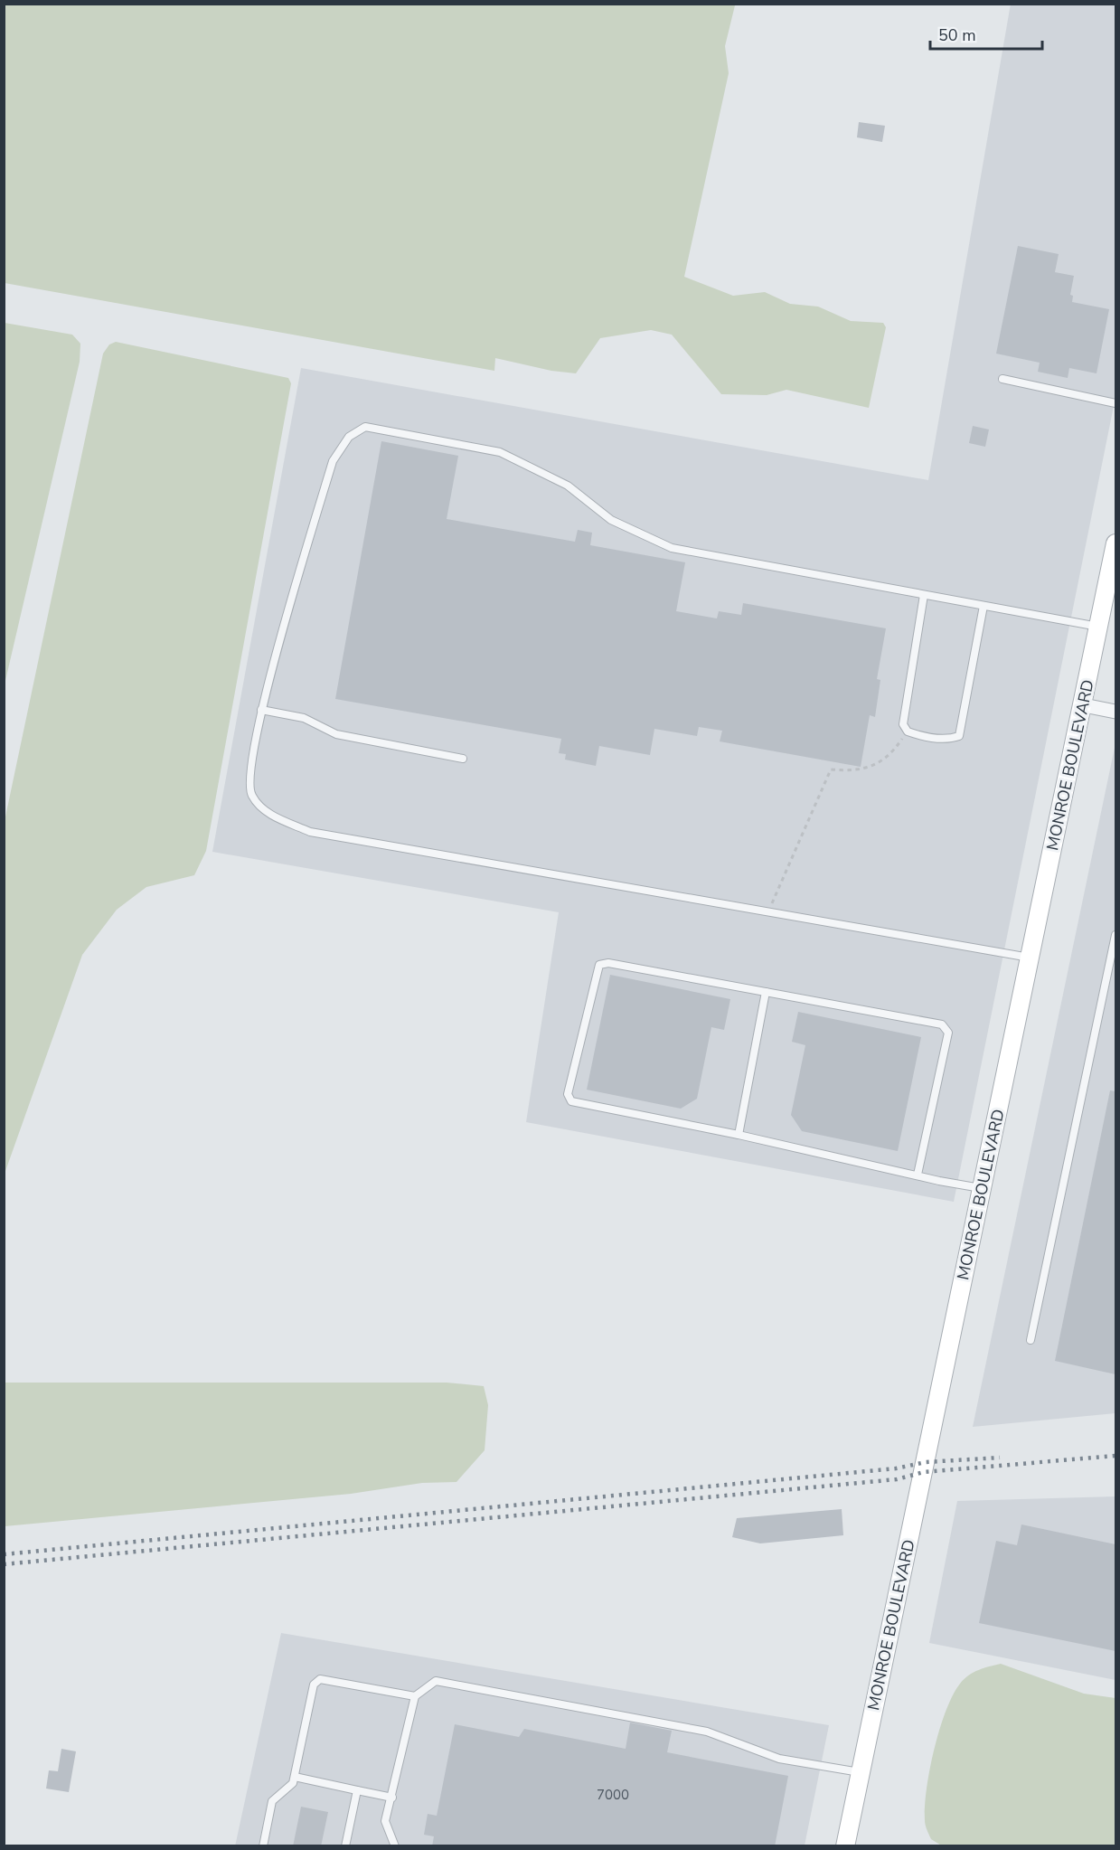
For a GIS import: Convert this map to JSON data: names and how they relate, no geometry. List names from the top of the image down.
{
  "streets": {
    "street": ["MONROE BOULEVARD"]
  },
  "house_numbers": ["7000"],
  "scale_bar": "50 m"
}
